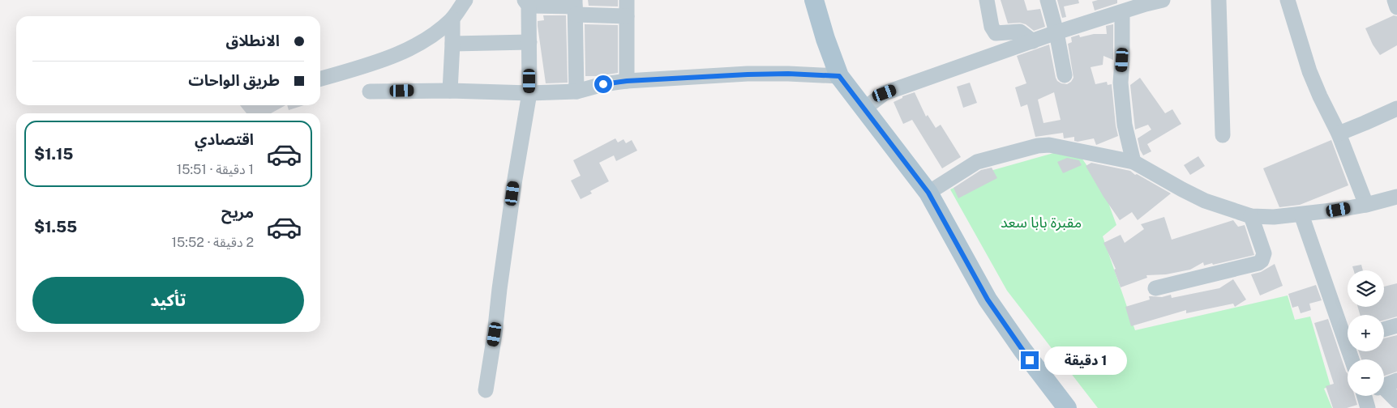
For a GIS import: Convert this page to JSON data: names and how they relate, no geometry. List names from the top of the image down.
{
  "parks": ["مقبرة بابا سعد"],
  "page": {
    "banner": ["الانطلاق", "طريق الواحات"],
    "list": [
      {
        "name": "اقتصادي",
        "note": "1 دقيقة · 15:51",
        "value": "$1.15"
      },
      {
        "name": "مريح",
        "note": "2 دقيقة · 15:52",
        "value": "$1.55"
      }
    ],
    "buttons": "تأكيد",
    "map_buttons": ["+", "−"],
    "bubble": "1 دقيقة"
  }
}
